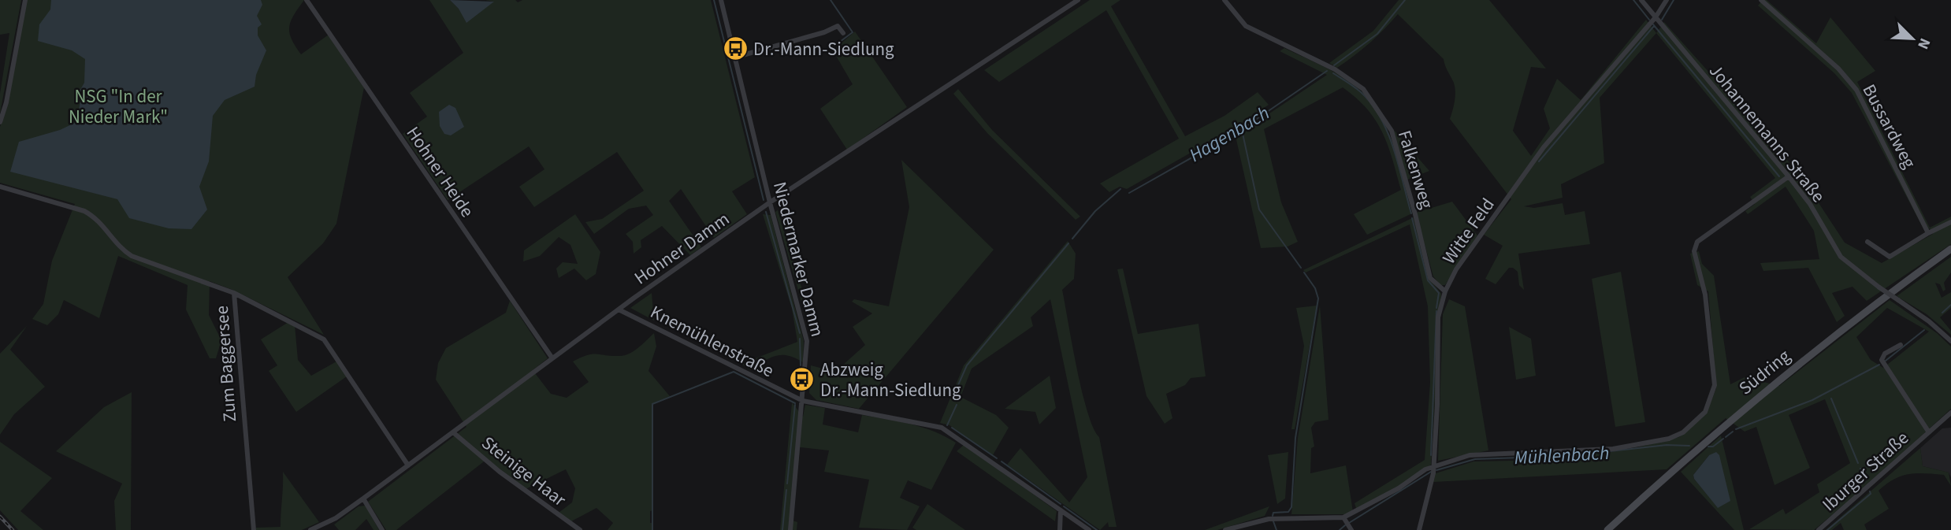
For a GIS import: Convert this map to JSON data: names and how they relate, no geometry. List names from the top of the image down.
{
  "streets": {
    "main road": ["Südring"],
    "street": [
      "Bussardweg",
      "Johannemanns Straße",
      "Falkenweg",
      "Hohner Heide",
      "Witte Feld",
      "Hohner Damm",
      "Niedermarker Damm",
      "Knemühlenstraße",
      "Zum Baggersee",
      "Steinige Haar",
      "Iburger Straße"
    ]
  },
  "crossings": [
    ["Johannemanns Straße", "Witte Feld"],
    ["Falkenweg", "Witte Feld"],
    ["Hohner Heide", "Hohner Damm"],
    ["Hohner Damm", "Niedermarker Damm"],
    ["Hohner Damm", "Knemühlenstraße"],
    ["Hohner Damm", "Steinige Haar"],
    ["Niedermarker Damm", "Knemühlenstraße"]
  ],
  "water": ["Hagenbach", "Mühlenbach"],
  "parks": ["NSG \"In der Nieder Mark\""],
  "places": {
    "bus stop": ["Dr.-Mann-Siedlung", "Abzweig Dr.-Mann-Siedlung"]
  },
  "north": "bottom right"
}
